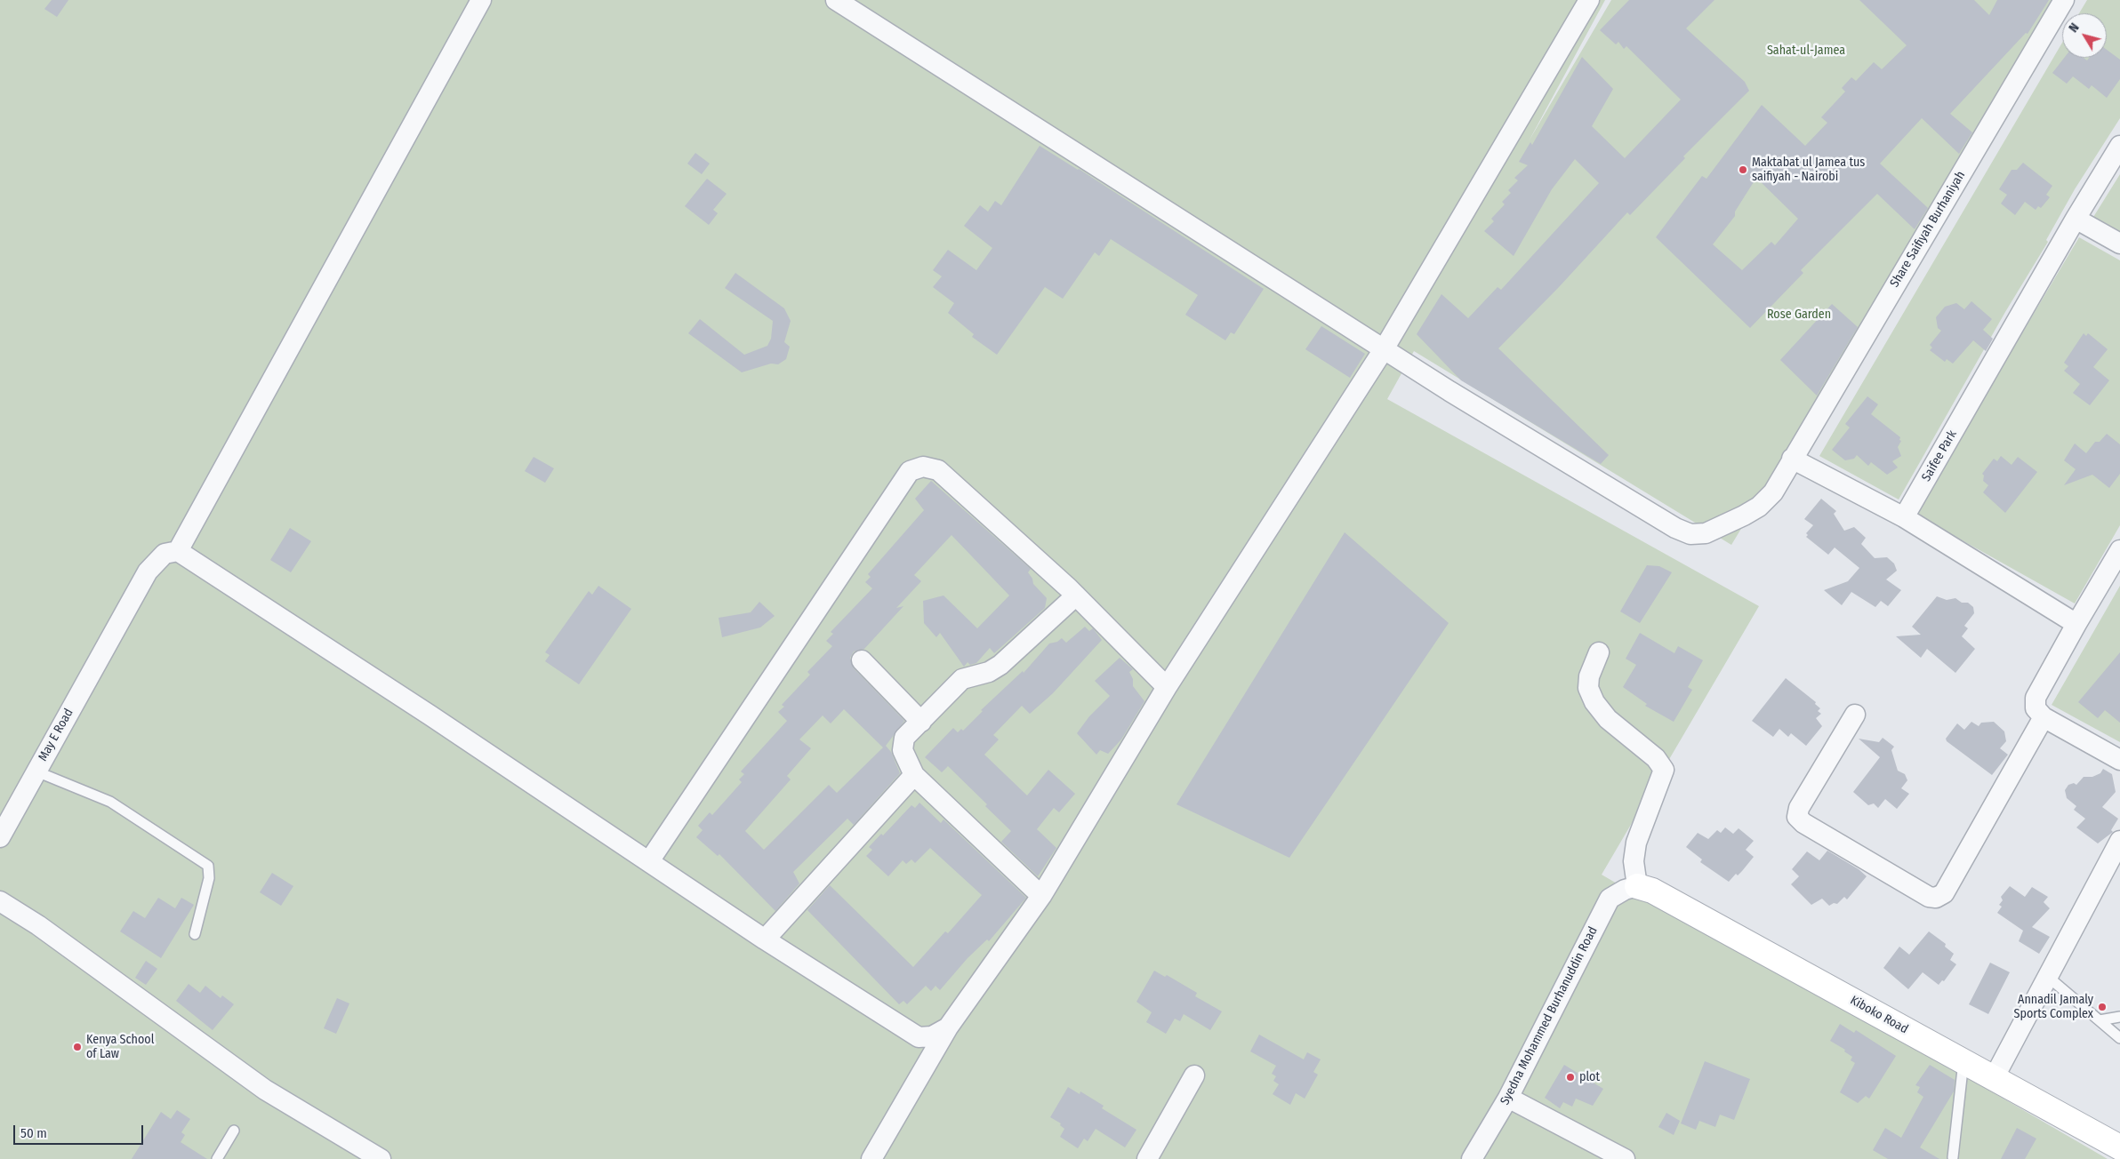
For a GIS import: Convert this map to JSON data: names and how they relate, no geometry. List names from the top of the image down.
{
  "streets": {
    "street": [
      "Share Saifiyah Burhaniyah",
      "Saifee Park",
      "May E Road",
      "Kiboko Road",
      "Syedna Mohammed Burhanuddin Road"
    ]
  },
  "crossings": [
    ["Kiboko Road", "Syedna Mohammed Burhanuddin Road"]
  ],
  "parks": ["Sahat-ul-Jamea", "Rose Garden"],
  "places": [
    "Maktabat ul Jamea tus saifiyah - Nairobi",
    "Annadil Jamaly Sports Complex",
    "Kenya School of Law",
    "plot"
  ],
  "scale_bar": "50 m",
  "north": "top left"
}
